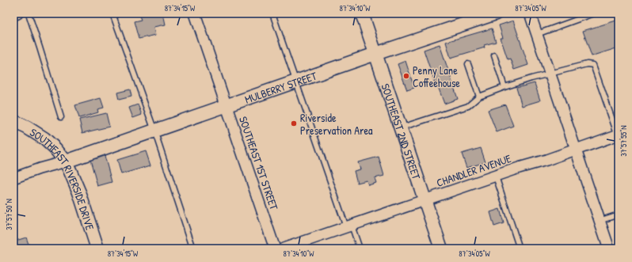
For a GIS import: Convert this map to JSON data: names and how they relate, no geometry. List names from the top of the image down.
{
  "streets": {
    "street": [
      "MULBERRY STREET",
      "SOUTHEAST 2ND STREET",
      "SOUTHEAST 1ST STREET",
      "CHANDLER AVENUE",
      "SOUTHEAST RIVERSIDE DRIVE"
    ]
  },
  "crossings": [
    ["MULBERRY STREET", "SOUTHEAST 2ND STREET"],
    ["MULBERRY STREET", "SOUTHEAST 1ST STREET"],
    ["MULBERRY STREET", "SOUTHEAST RIVERSIDE DRIVE"],
    ["SOUTHEAST 2ND STREET", "CHANDLER AVENUE"]
  ],
  "places": ["Penny Lane Coffeehouse", "Riverside Preservation Area"],
  "coordinates": [
    "87°34'15\"W",
    "87°34'10\"W",
    "87°34'05\"W",
    "37°57'55\"N",
    "37°57'50\"N"
  ]
}
